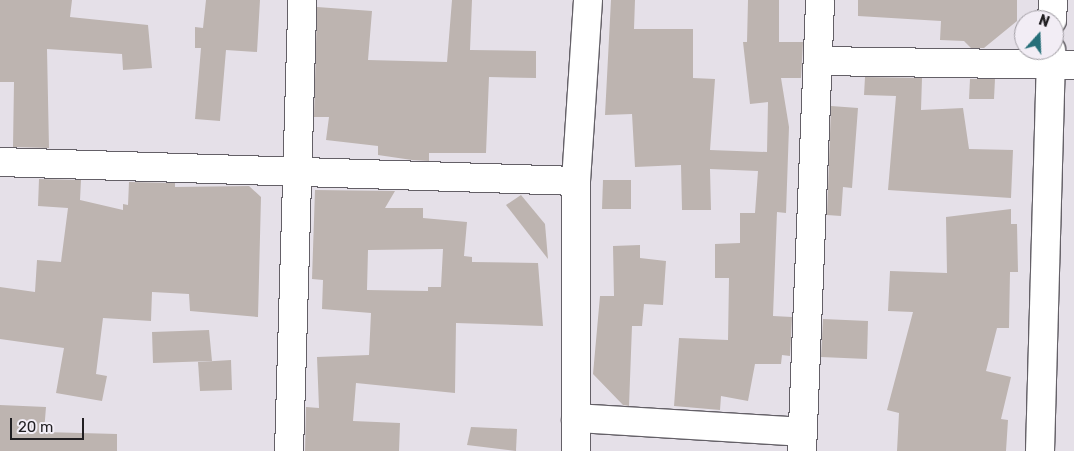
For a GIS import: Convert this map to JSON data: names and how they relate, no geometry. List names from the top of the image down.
{
  "scale_bar": "20 m",
  "north": "top"
}
